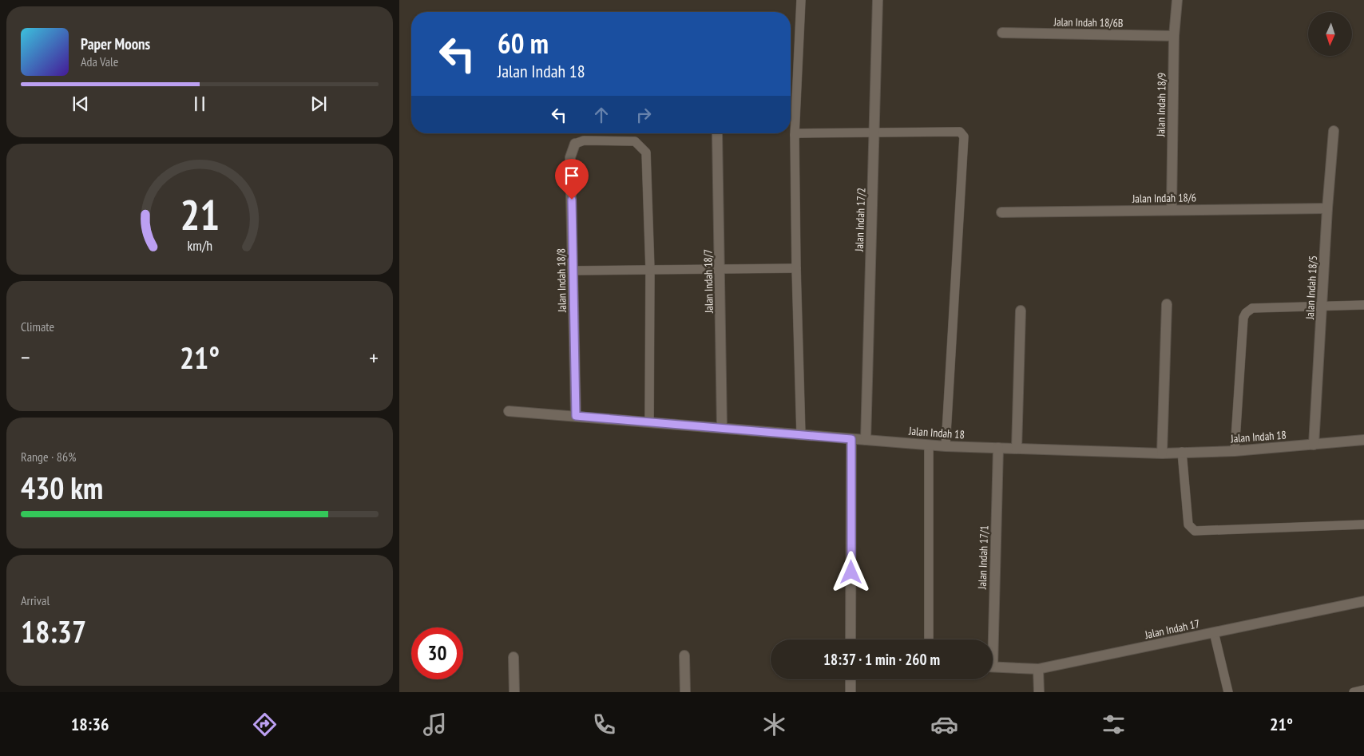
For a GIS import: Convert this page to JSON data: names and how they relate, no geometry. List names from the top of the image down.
{
  "streets": {
    "street": [
      "Jalan Indah 18/6B",
      "Jalan Indah 18/9",
      "Jalan Indah 18/6",
      "Jalan Indah 17/2",
      "Jalan Indah 18/8",
      "Jalan Indah 18/7",
      "Jalan Indah 18/5",
      "Jalan Indah 18",
      "Jalan Indah 17/1",
      "Jalan Indah 17"
    ]
  },
  "crossings": [
    ["Jalan Indah 18/6B", "Jalan Indah 18/9"],
    ["Jalan Indah 18/9", "Jalan Indah 18/6"],
    ["Jalan Indah 18/6", "Jalan Indah 18/5"],
    ["Jalan Indah 17/2", "Jalan Indah 18"],
    ["Jalan Indah 18/8", "Jalan Indah 18"],
    ["Jalan Indah 18/7", "Jalan Indah 18"],
    ["Jalan Indah 18/5", "Jalan Indah 18"],
    ["Jalan Indah 18", "Jalan Indah 17/1"]
  ],
  "north": "bottom",
  "page": {
    "turn": ["60 m", "Jalan Indah 18"],
    "song": ["Paper Moons", "Ada Vale"],
    "tile": [
      "Climate",
      ["Range · 86%", "430 km"],
      ["Arrival", "18:37"]
    ],
    "heat": ["−", "21°", "+"],
    "limit": "30",
    "trip": "18:37 · 1 min · 260 m",
    "tabs": ["18:36", "21°"],
    "gauge": ["21", "km/h"]
  }
}
